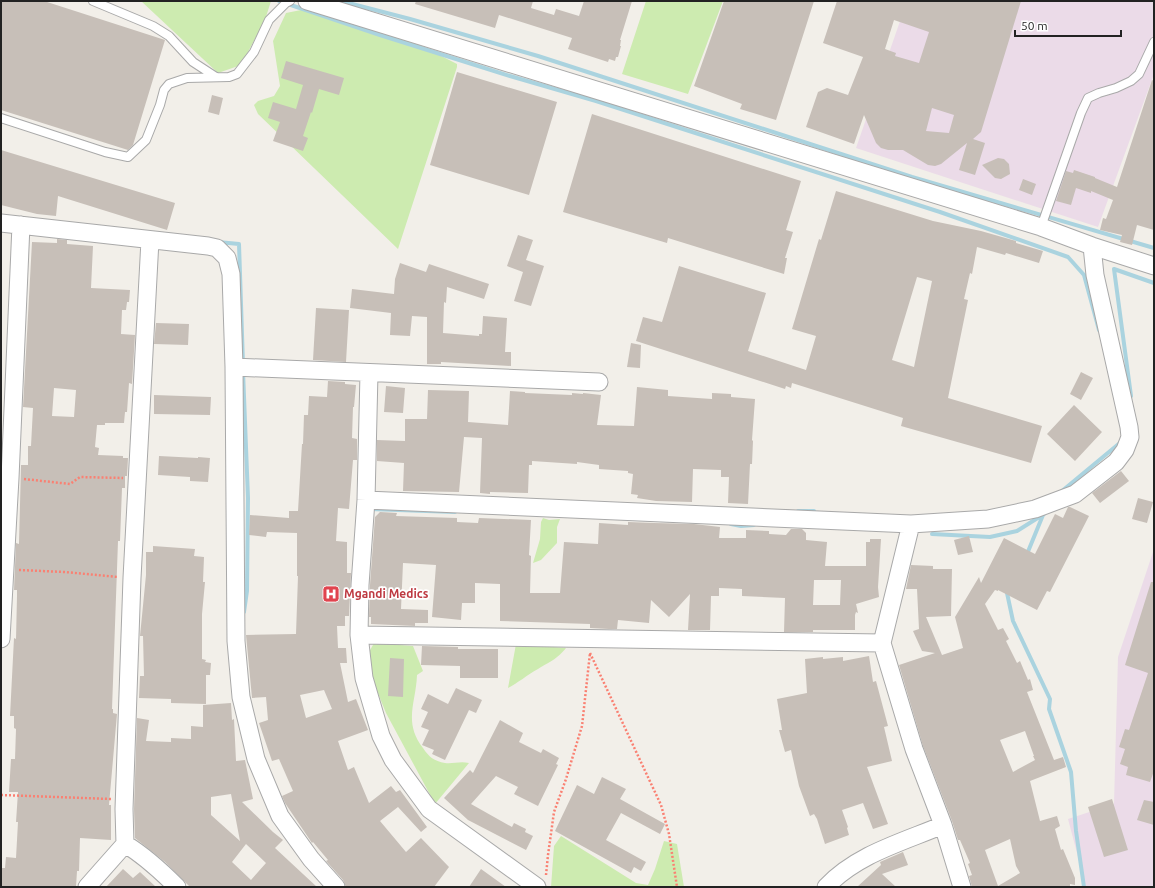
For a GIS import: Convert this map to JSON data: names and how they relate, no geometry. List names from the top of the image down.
{
  "places": {
    "hospital": ["Mgandi Medics"]
  },
  "scale_bar": "50 m"
}
